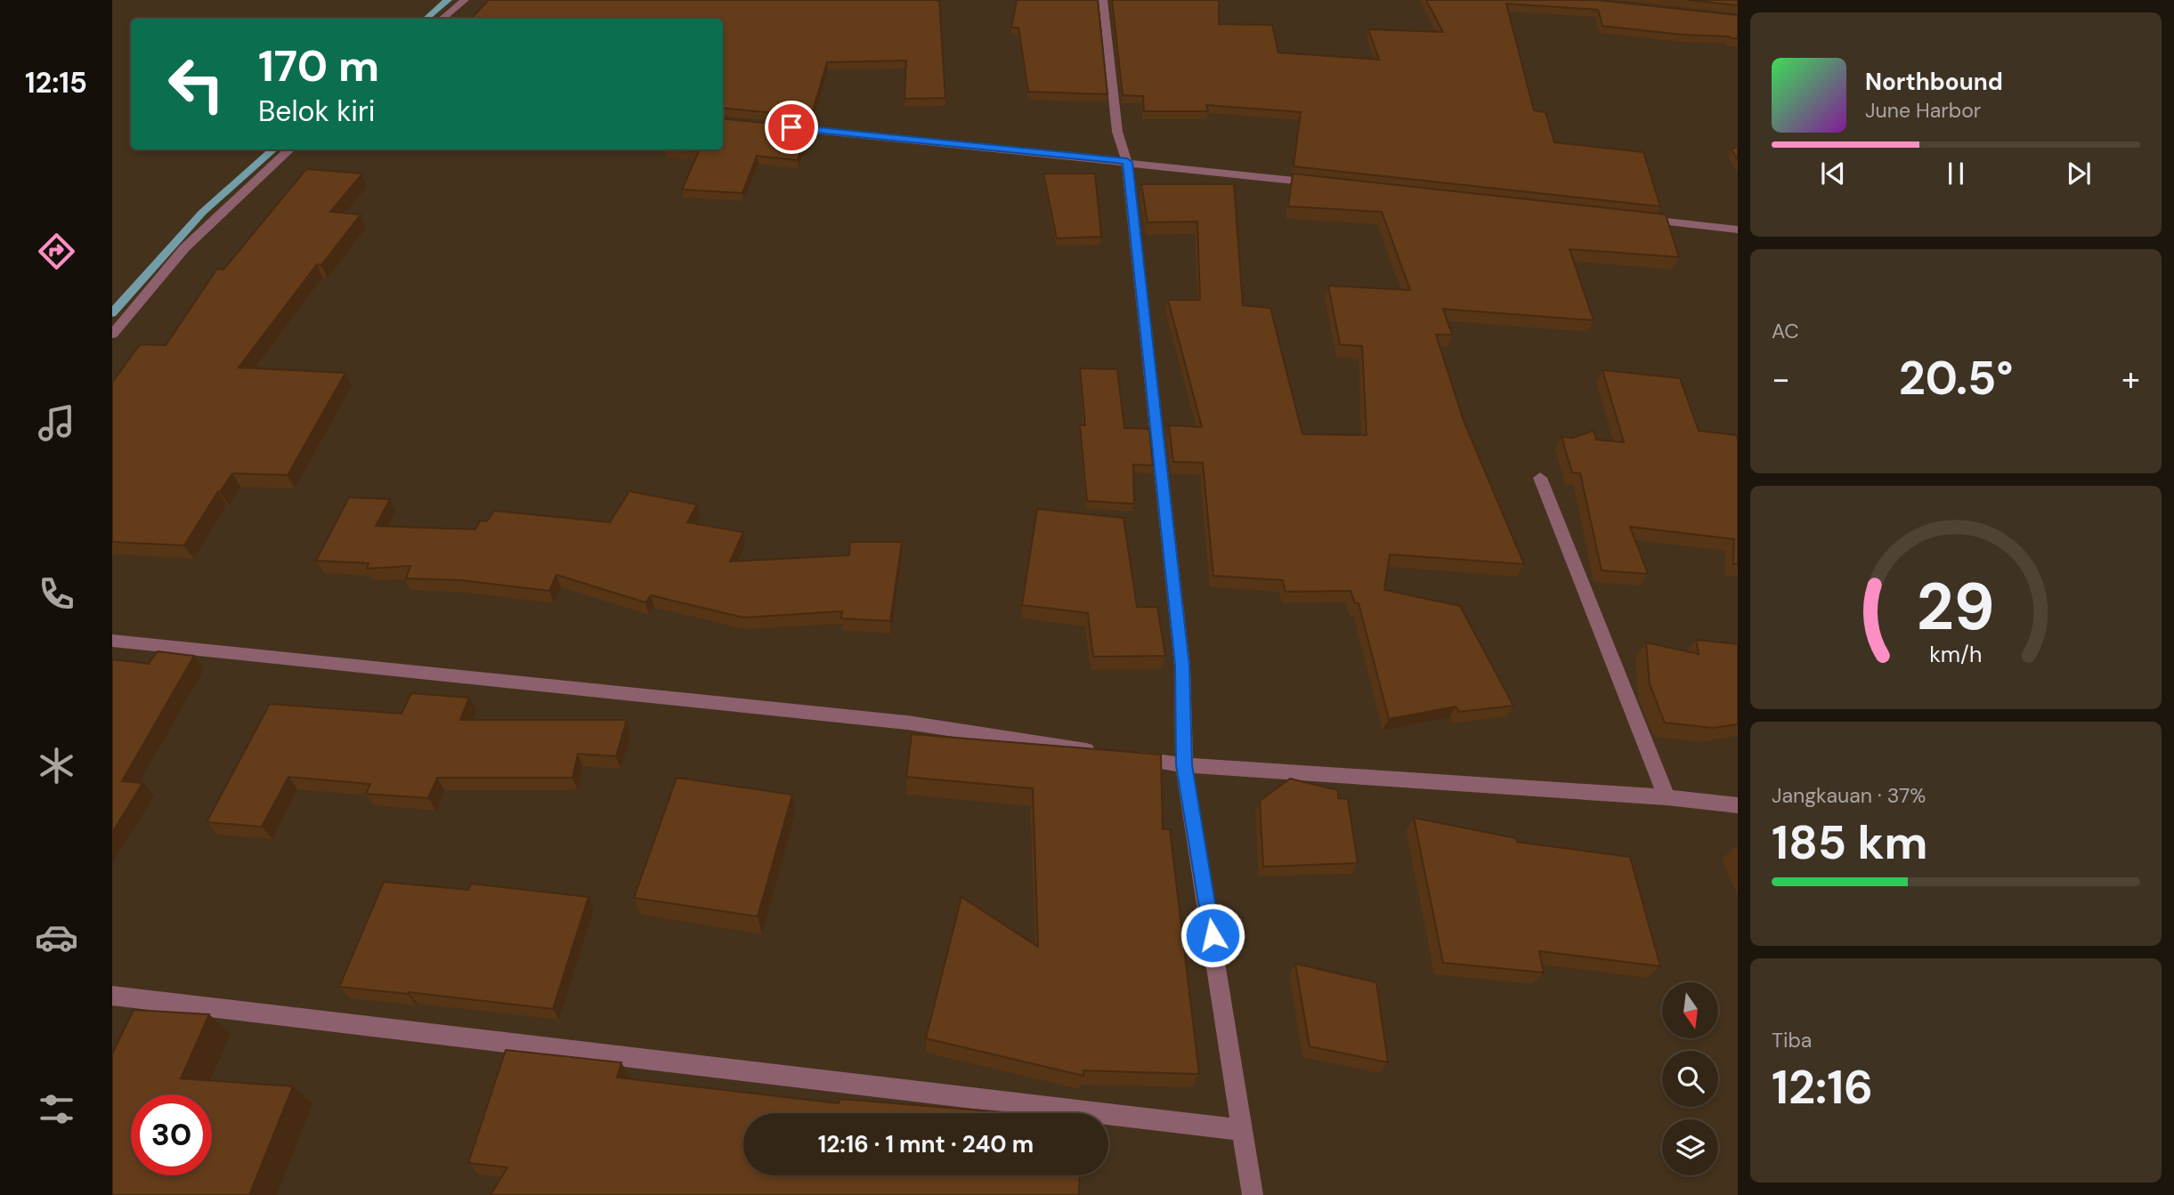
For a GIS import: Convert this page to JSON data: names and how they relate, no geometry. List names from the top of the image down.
{
  "north": "bottom",
  "page": {
    "tabs": "12:15",
    "turn": ["170 m", "Belok kiri"],
    "song": ["Northbound", "June Harbor"],
    "tile": [
      "AC",
      ["Jangkauan · 37%", "185 km"],
      ["Tiba", "12:16"]
    ],
    "heat": ["−", "20.5°", "+"],
    "limit": "30",
    "trip": "12:16 · 1 mnt · 240 m",
    "gauge": ["29", "km/h"]
  }
}
